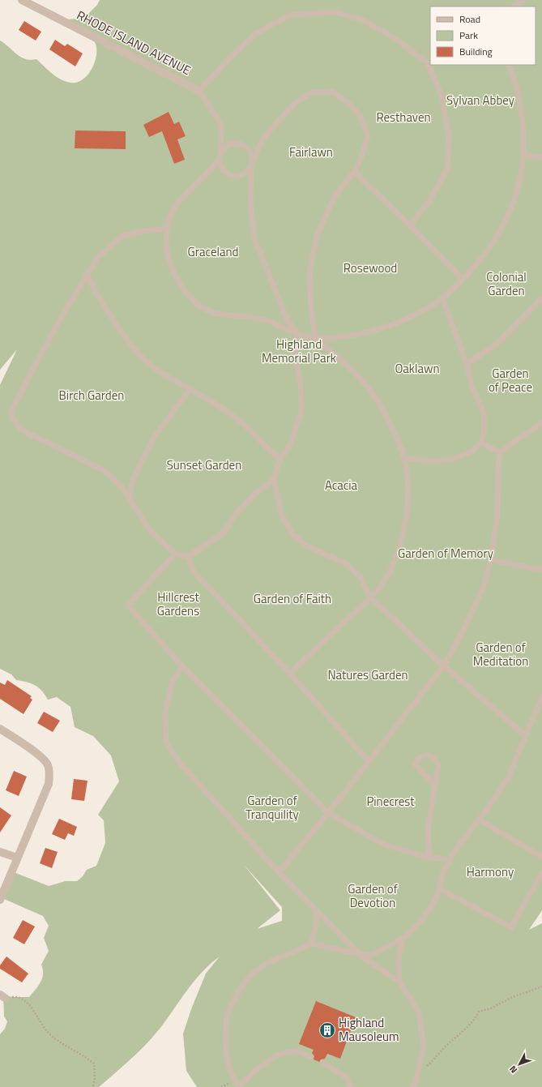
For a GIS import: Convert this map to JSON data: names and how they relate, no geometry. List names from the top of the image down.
{
  "streets": {
    "street": ["RHODE ISLAND AVENUE"]
  },
  "parks": [
    "Sylvan Abbey",
    "Resthaven",
    "Fairlawn",
    "Graceland",
    "Rosewood",
    "Colonial Garden",
    "Highland Memorial Park",
    "Oaklawn",
    "Garden of Peace",
    "Birch Garden",
    "Sunset Garden",
    "Acacia",
    "Garden of Memory",
    "Hillcrest Gardens",
    "Garden of Faith",
    "Garden of Meditation",
    "Natures Garden",
    "Garden of Tranquility",
    "Pinecrest",
    "Harmony",
    "Garden of Devotion"
  ],
  "places": {
    "building": ["Highland Mausoleum"]
  },
  "legend": ["Road", "Park", "Building"],
  "north": "bottom left"
}
